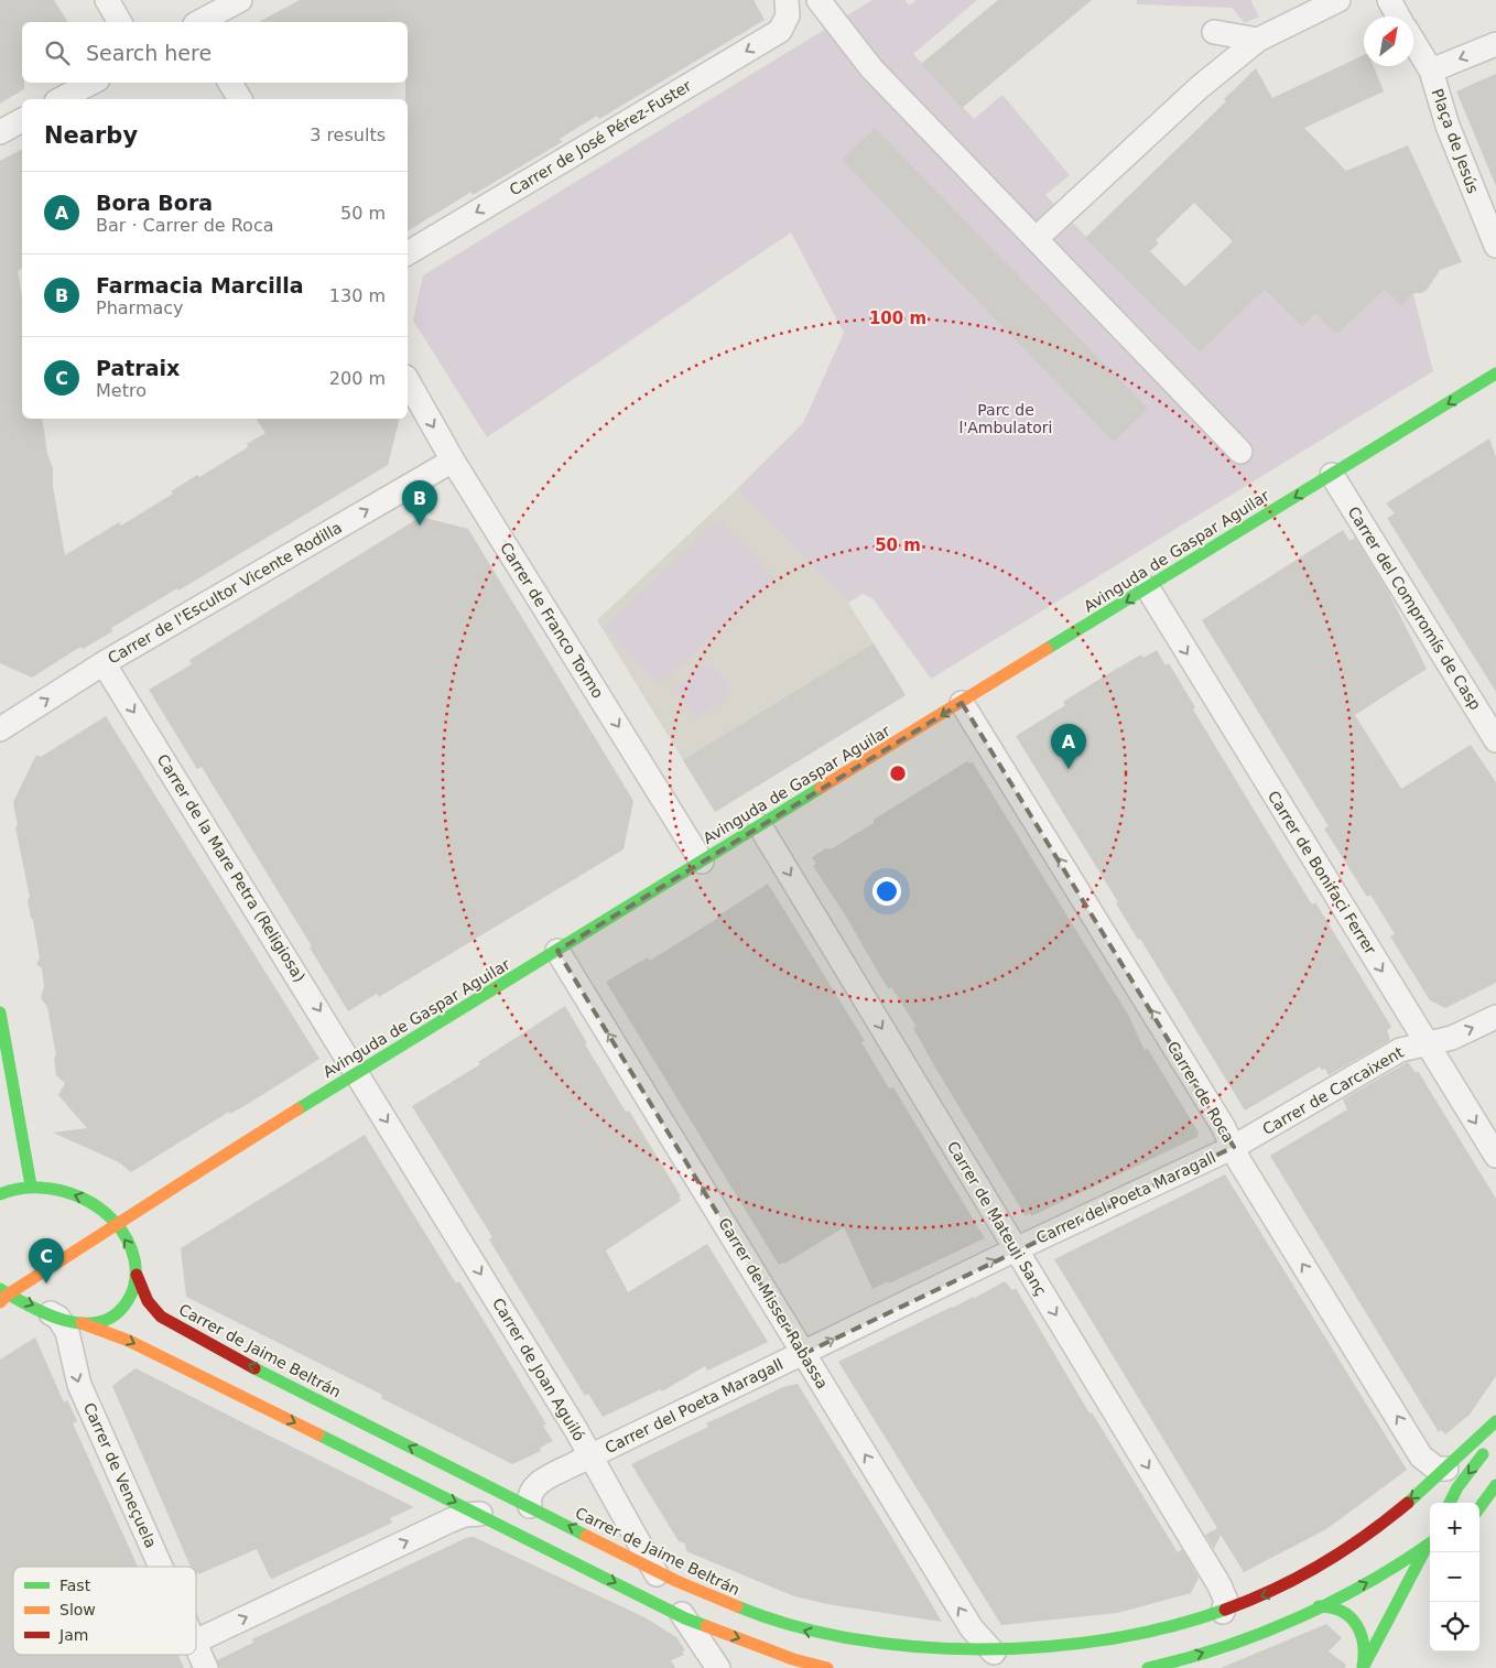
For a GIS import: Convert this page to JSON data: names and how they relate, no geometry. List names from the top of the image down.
{
  "streets": {
    "street": [
      "Carrer de José Pérez-Fuster",
      "Plaça de Jesús",
      "Avinguda de Gaspar Aguilar",
      "Carrer de l'Escultor Vicente Rodilla",
      "Carrer del Compromís de Casp",
      "Carrer de Franco Tormo",
      "Carrer de la Mare Petra (Religiosa)",
      "Carrer de Bonifaci Ferrer",
      "Carrer de Carcaixent",
      "Carrer de Roca",
      "Carrer del Poeta Maragall",
      "Carrer de Mateu i Sanç",
      "Carrer de Misser Rabassa",
      "Carrer de Jaime Beltrán",
      "Carrer de Joan Aguiló",
      "Carrer de Veneçuela"
    ]
  },
  "crossings": [
    ["Avinguda de Gaspar Aguilar", "Carrer del Compromís de Casp"],
    ["Avinguda de Gaspar Aguilar", "Carrer de Franco Tormo"],
    ["Avinguda de Gaspar Aguilar", "Carrer de la Mare Petra (Religiosa)"],
    ["Avinguda de Gaspar Aguilar", "Carrer de Bonifaci Ferrer"],
    ["Avinguda de Gaspar Aguilar", "Carrer de Roca"],
    ["Avinguda de Gaspar Aguilar", "Carrer de Mateu i Sanç"],
    ["Avinguda de Gaspar Aguilar", "Carrer de Misser Rabassa"],
    ["Avinguda de Gaspar Aguilar", "Carrer de Jaime Beltrán"],
    ["Avinguda de Gaspar Aguilar", "Carrer de Joan Aguiló"],
    ["Avinguda de Gaspar Aguilar", "Carrer de Veneçuela"],
    ["Carrer de l'Escultor Vicente Rodilla", "Carrer de Franco Tormo"],
    ["Carrer de l'Escultor Vicente Rodilla", "Carrer de la Mare Petra (Religiosa)"],
    ["Carrer de la Mare Petra (Religiosa)", "Carrer de Joan Aguiló"],
    ["Carrer de Bonifaci Ferrer", "Carrer de Carcaixent"],
    ["Carrer de Carcaixent", "Carrer de Roca"],
    ["Carrer de Carcaixent", "Carrer del Poeta Maragall"],
    ["Carrer de Roca", "Carrer del Poeta Maragall"],
    ["Carrer de Roca", "Carrer de Jaime Beltrán"],
    ["Carrer del Poeta Maragall", "Carrer de Mateu i Sanç"],
    ["Carrer del Poeta Maragall", "Carrer de Misser Rabassa"],
    ["Carrer del Poeta Maragall", "Carrer de Jaime Beltrán"],
    ["Carrer del Poeta Maragall", "Carrer de Joan Aguiló"],
    ["Carrer de Mateu i Sanç", "Carrer de Jaime Beltrán"],
    ["Carrer de Misser Rabassa", "Carrer de Jaime Beltrán"],
    ["Carrer de Jaime Beltrán", "Carrer de Joan Aguiló"]
  ],
  "one_way": [
    "Carrer de José Pérez-Fuster",
    "Avinguda de Gaspar Aguilar",
    "Carrer de l'Escultor Vicente Rodilla",
    "Carrer de Franco Tormo",
    "Carrer de la Mare Petra (Religiosa)",
    "Carrer de Bonifaci Ferrer",
    "Carrer de Roca",
    "Carrer de Mateu i Sanç",
    "Carrer de Misser Rabassa",
    "Carrer de Joan Aguiló",
    "Carrer de Veneçuela"
  ],
  "parks": ["Parc de l'Ambulatori"],
  "legend": ["Fast", "Slow", "Jam"],
  "north": "top right",
  "page": {
    "search": "Search here",
    "heading": ["Nearby", "3 results"],
    "list": [
      {
        "mark": "A",
        "name": "Bora Bora",
        "note": "Bar · Carrer de Roca",
        "value": "50 m"
      },
      {
        "mark": "B",
        "name": "Farmacia Marcilla",
        "note": "Pharmacy",
        "value": "130 m"
      },
      {
        "mark": "C",
        "name": "Patraix",
        "note": "Metro",
        "value": "200 m"
      }
    ],
    "pins": ["B", "A", "C"],
    "map_buttons": ["+", "−"]
  },
  "rings": ["100 m", "50 m"]
}
